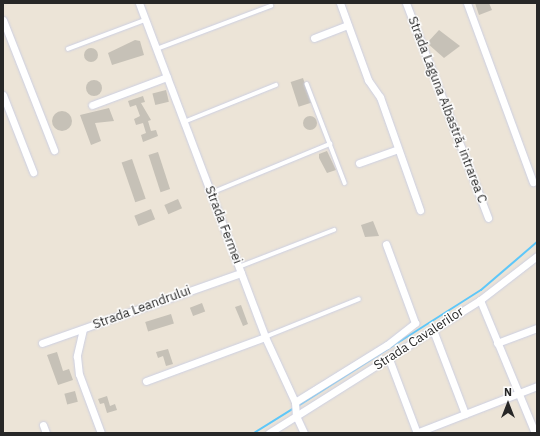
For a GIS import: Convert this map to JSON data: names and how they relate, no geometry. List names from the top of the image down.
{
  "streets": {
    "street": [
      "Strada Laguna Albastră, intrarea C",
      "Strada Fermei",
      "Strada Leandrului",
      "Strada Cavalerilor"
    ]
  },
  "crossings": [
    ["Strada Fermei", "Strada Leandrului"],
    ["Strada Fermei", "Strada Cavalerilor"]
  ],
  "north": "top"
}
